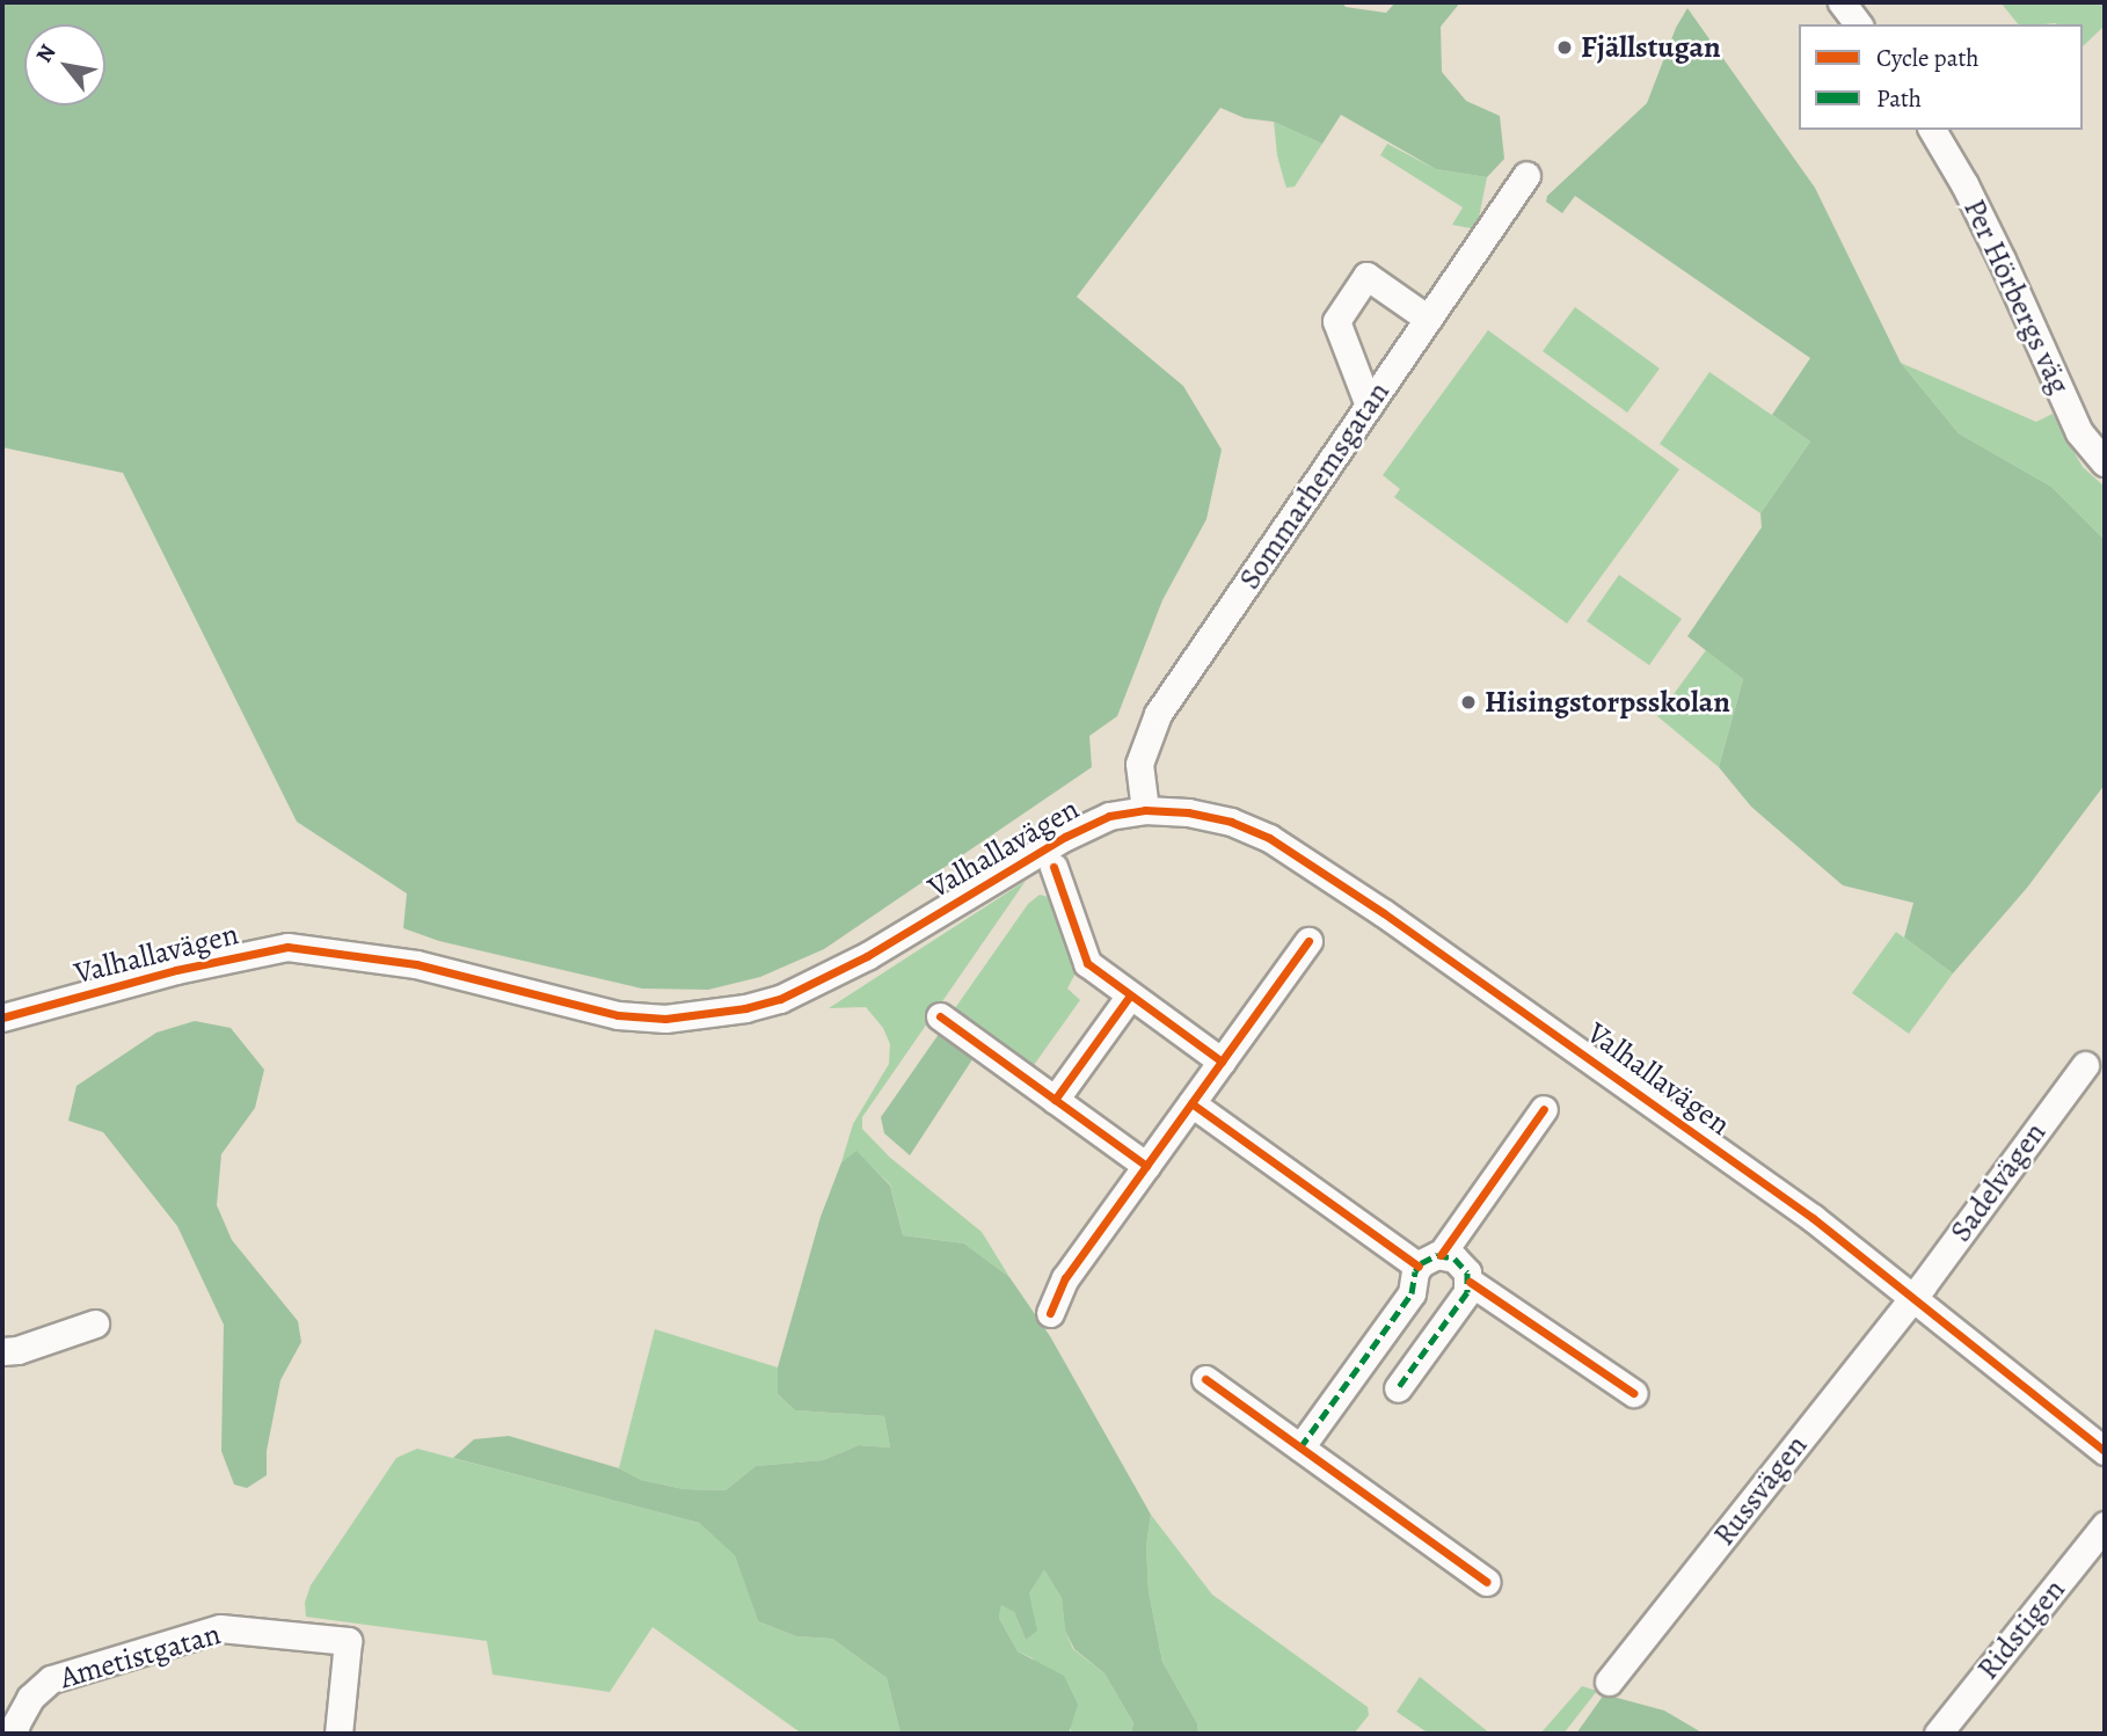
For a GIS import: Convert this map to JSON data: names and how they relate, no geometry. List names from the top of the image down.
{
  "streets": {
    "street": [
      "Per Hörbergs väg",
      "Sommarhemsgatan",
      "Valhallavägen",
      "Sadelvägen",
      "Russvägen",
      "Ridstigen",
      "Ametistgatan"
    ]
  },
  "crossings": [
    ["Sommarhemsgatan", "Valhallavägen"],
    ["Valhallavägen", "Sadelvägen"],
    ["Valhallavägen", "Russvägen"],
    ["Sadelvägen", "Russvägen"]
  ],
  "places": ["Fjällstugan", "Hisingstorpsskolan"],
  "legend": ["Cycle path", "Path"],
  "north": "top left"
}
